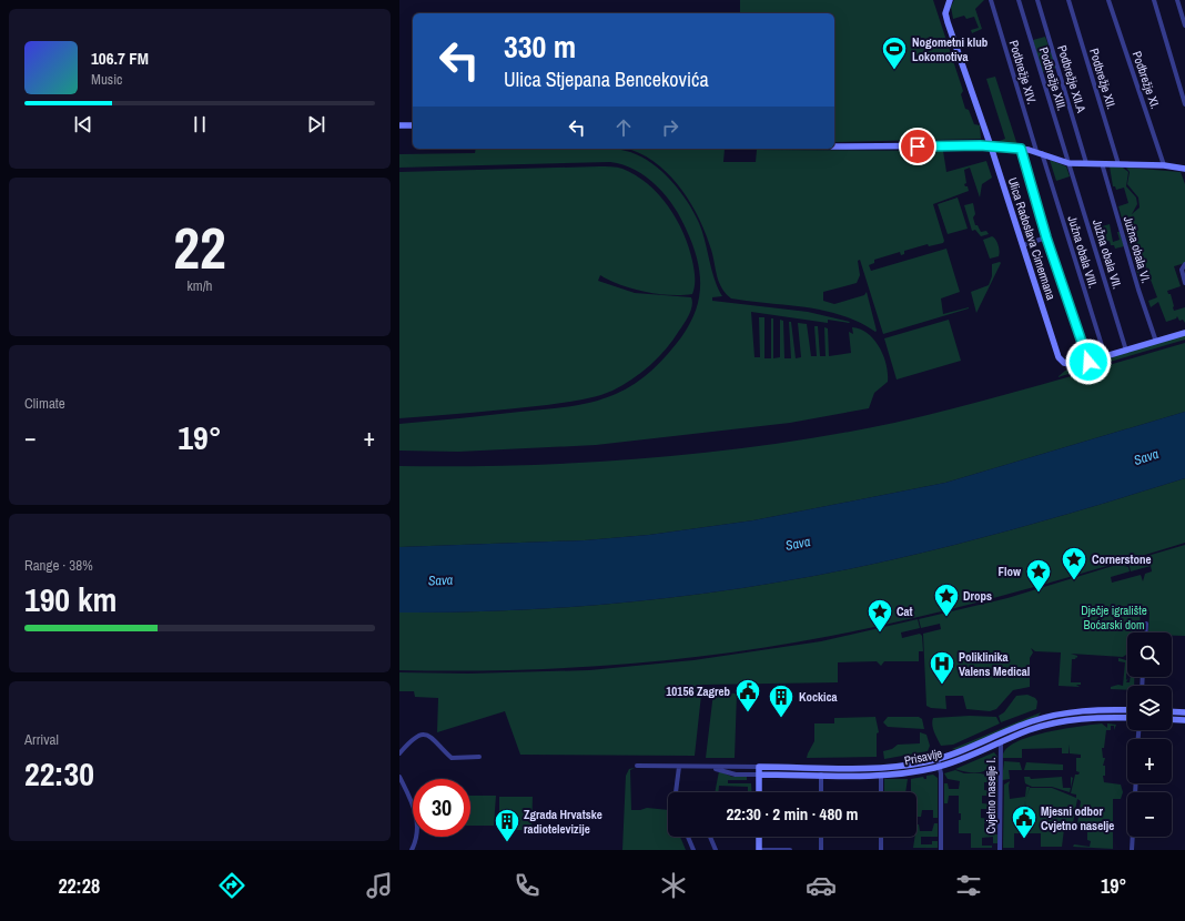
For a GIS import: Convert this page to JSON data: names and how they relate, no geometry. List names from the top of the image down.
{
  "streets": {
    "street": [
      "Podbrežje XIV.",
      "Podbrežje XIII.",
      "Podbrežje XII.A",
      "Podbrežje XII.",
      "Podbrežje XI.",
      "Ulica Radoslava Cimermana",
      "Južna obala VI.",
      "Južna obala VIII.",
      "Južna obala VII.",
      "Prisavlje",
      "Cvjetno naselje I."
    ]
  },
  "crossings": [
    ["Podbrežje XIV.", "Južna obala VIII."],
    ["Podbrežje XIII.", "Južna obala VII."],
    ["Ulica Radoslava Cimermana", "Južna obala VI."],
    ["Ulica Radoslava Cimermana", "Južna obala VIII."],
    ["Ulica Radoslava Cimermana", "Južna obala VII."],
    ["Prisavlje", "Cvjetno naselje I."]
  ],
  "water": ["Sava"],
  "parks": ["Dječje igralište Boćarski dom"],
  "places": {
    "sports": ["Nogometni klub Lokomotiva"],
    "place": [
      "Cornerstone",
      "Flow",
      "Drops",
      "Cat"
    ],
    "hospital": ["Poliklinika Valens Medical"],
    "public building": ["10156 Zagreb", "Mjesni odbor Cvjetno naselje"],
    "building": ["Kockica", "Zgrada Hrvatske radiotelevizije"]
  },
  "page": {
    "turn": ["330 m", "Ulica Stjepana Bencekovića"],
    "song": ["106.7 FM", "Music"],
    "tile": [
      ["22", "km/h"],
      "Climate",
      ["Range · 38%", "190 km"],
      ["Arrival", "22:30"]
    ],
    "heat": ["−", "19°", "+"],
    "map_buttons": ["+", "−"],
    "limit": "30",
    "trip": "22:30 · 2 min · 480 m",
    "tabs": ["22:28", "19°"]
  }
}
